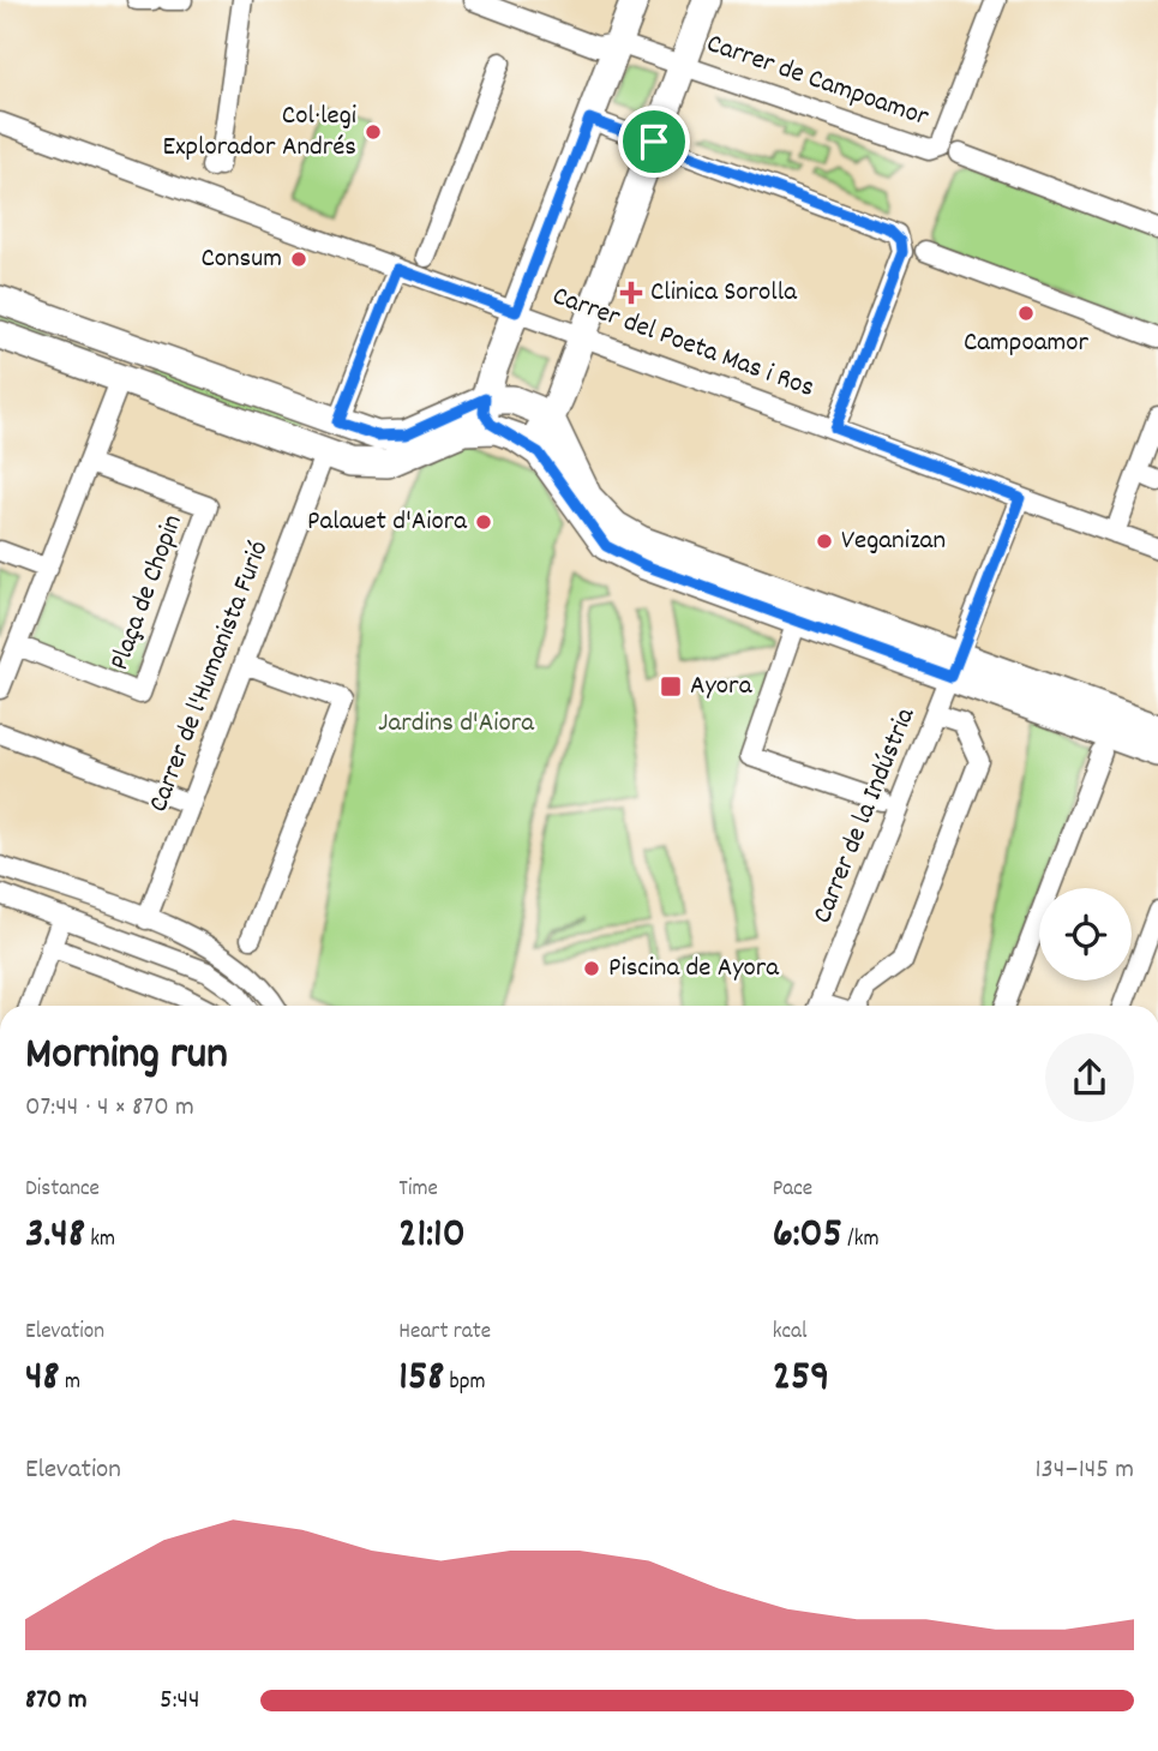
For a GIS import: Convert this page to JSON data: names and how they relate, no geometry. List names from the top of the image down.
{
  "streets": {
    "street": [
      "Carrer de Campoamor",
      "Carrer del Poeta Mas i Ros",
      "Plaça de Chopin",
      "Carrer de l'Humanista Furió",
      "Carrer de la Indústria"
    ]
  },
  "crossings": [
    ["Carrer del Poeta Mas i Ros", "Carrer de la Indústria"]
  ],
  "parks": ["Jardins d'Aiora"],
  "places": {
    "other": [
      "Col·legi Explorador Andrés",
      "Consum",
      "Campoamor",
      "Palauet d'Aiora",
      "Veganizan",
      "Piscina de Ayora"
    ],
    "health": ["Clinica Sorolla"],
    "transit": ["Ayora"]
  },
  "page": {
    "heading": ["Morning run", "07:44 · 4 × 870 m"],
    "stats": [
      ["Distance", "3.48 km"],
      ["Time", "21:10"],
      ["Pace", "6:05 /km"],
      ["Elevation", "48 m"],
      ["Heart rate", "158 bpm"],
      ["kcal", "259"]
    ],
    "chart": ["Elevation", "134–145 m"],
    "list": [
      {
        "name": "870 m",
        "note": "5:44"
      }
    ]
  }
}
